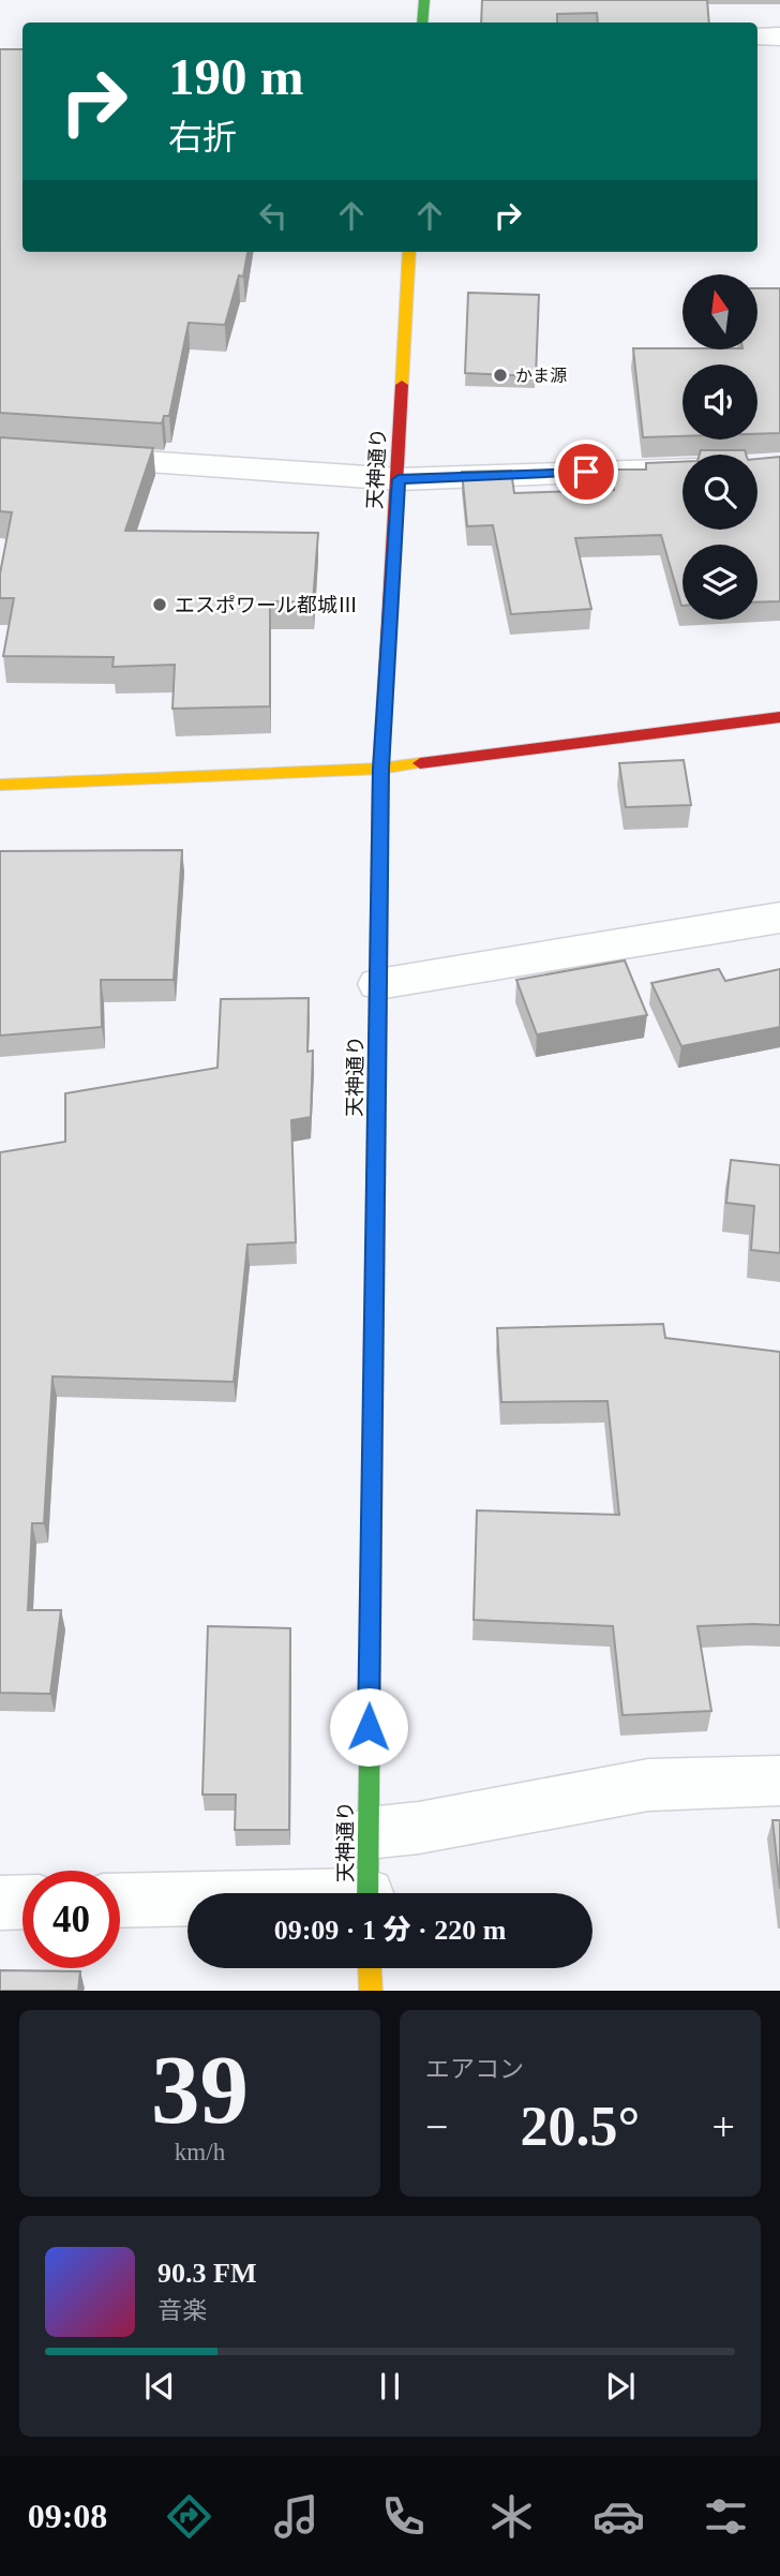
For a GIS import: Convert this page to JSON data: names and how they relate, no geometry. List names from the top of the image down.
{
  "streets": {
    "street": ["天神通り"]
  },
  "places": ["かま源", "エスポワール都城Ⅲ"],
  "north": "top",
  "page": {
    "turn": ["190 m", "右折"],
    "limit": "40",
    "trip": "09:09 · 1 分 · 220 m",
    "tile": [
      ["39", "km/h"],
      "エアコン"
    ],
    "heat": ["−", "20.5°", "+"],
    "song": ["90.3 FM", "音楽"],
    "tabs": "09:08"
  }
}
